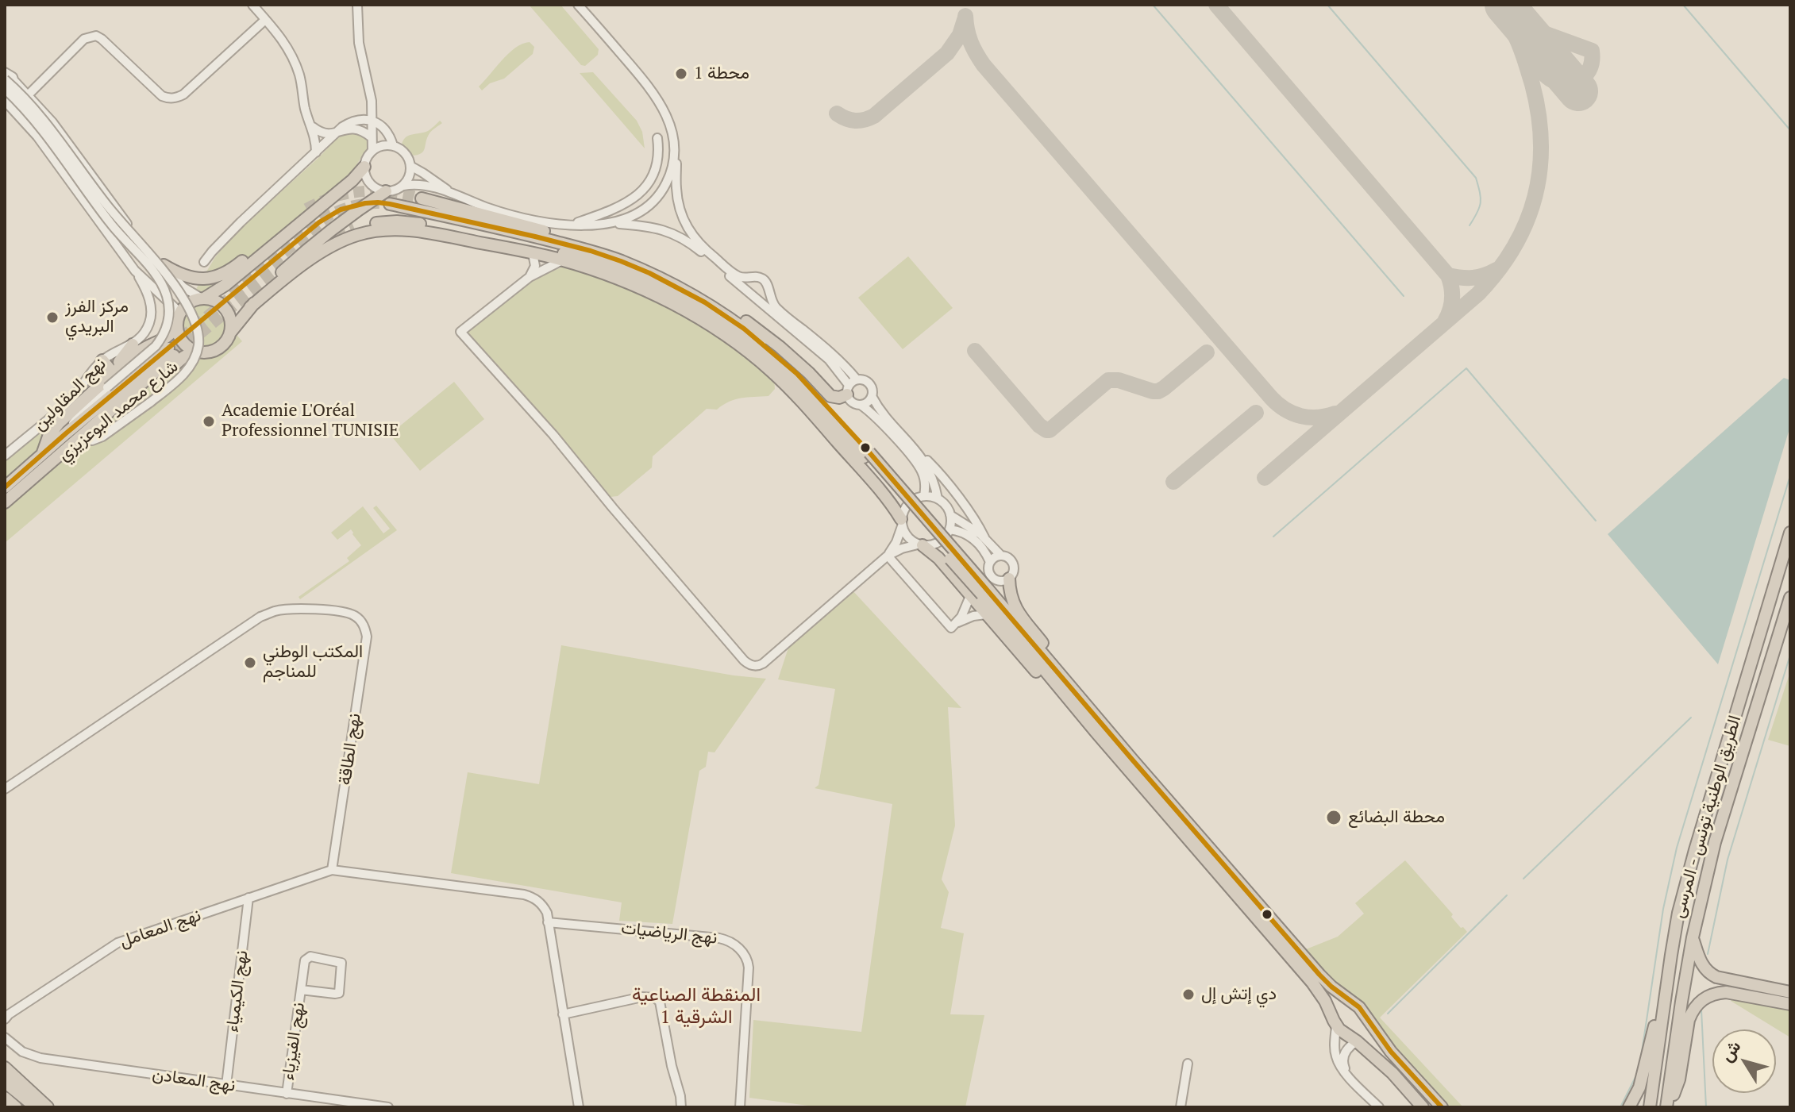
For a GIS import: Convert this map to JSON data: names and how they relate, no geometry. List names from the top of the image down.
{
  "streets": {
    "highway": ["شارع محمد البوعزيزي", "الطريق الوطنية تونس - المرسى"],
    "street": [
      "نهج المقاولين",
      "نهج الطاقة",
      "نهج المعامل",
      "نهج الرياضيات",
      "نهج الكيمياء",
      "نهج الفيزياء",
      "نهج المعادن"
    ]
  },
  "crossings": [
    ["نهج الطاقة", "نهج المعامل"],
    ["نهج المعامل", "نهج الكيمياء"],
    ["نهج الكيمياء", "نهج المعادن"],
    ["نهج الفيزياء", "نهج المعادن"]
  ],
  "districts": ["المنقطة الصناعية الشرقية 1"],
  "places": [
    "محطة 1",
    "مركز الفرز البريدي",
    "Academie L'Oréal Professionnel TUNISIE",
    "المكتب الوطني للمناجم",
    "محطة البضائع",
    "دي إتش إل"
  ],
  "north": "top left"
}
